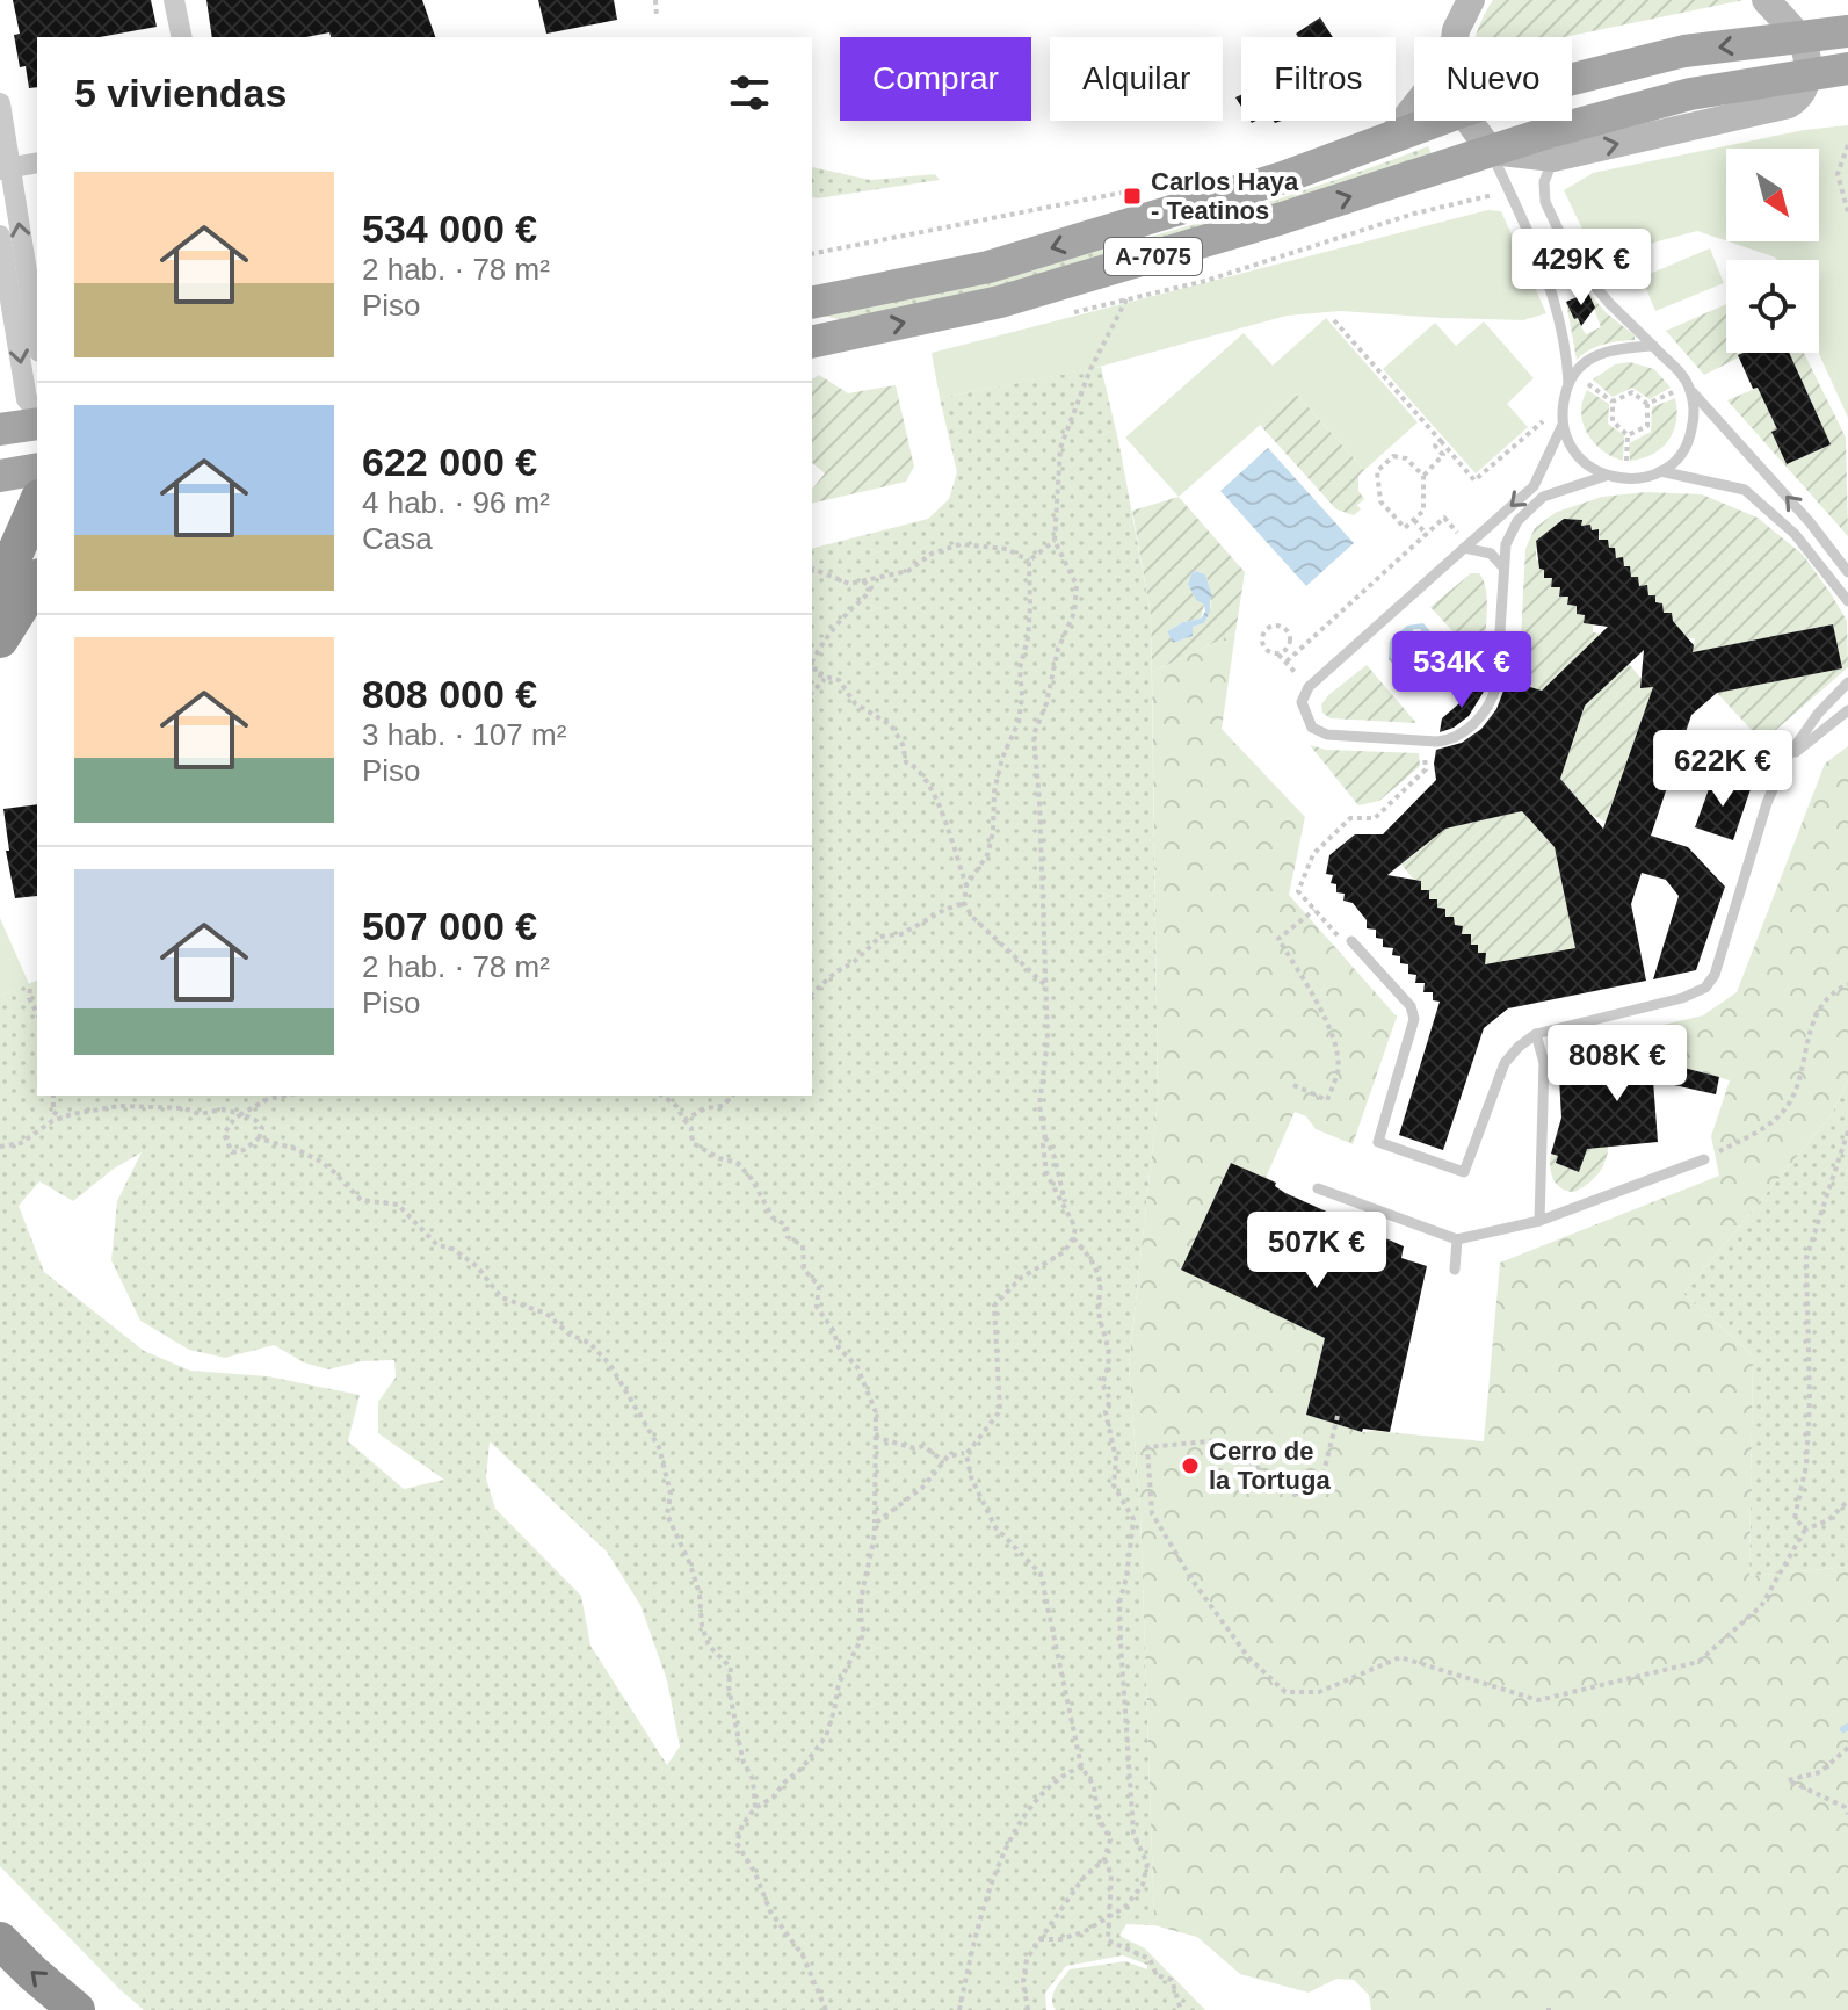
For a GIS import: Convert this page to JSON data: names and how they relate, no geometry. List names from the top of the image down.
{
  "streets": {
    "main road": ["A-7075"]
  },
  "places": {
    "transit": ["Carlos Haya - Teatinos"],
    "other": ["Cerro de la Tortuga"]
  },
  "north": "bottom right",
  "page": {
    "chip": [
      "Comprar",
      "Alquilar",
      "Filtros",
      "Nuevo"
    ],
    "heading": "5 viviendas",
    "list": [
      {
        "name": "534 000 €",
        "note": "2 hab. · 78 m² · Piso"
      },
      {
        "name": "622 000 €",
        "note": "4 hab. · 96 m² · Casa"
      },
      {
        "name": "808 000 €",
        "note": "3 hab. · 107 m² · Piso"
      },
      {
        "name": "507 000 €",
        "note": "2 hab. · 78 m² · Piso"
      }
    ],
    "price": [
      "429K €",
      "534K €",
      "622K €",
      "808K €",
      "507K €"
    ]
  }
}
